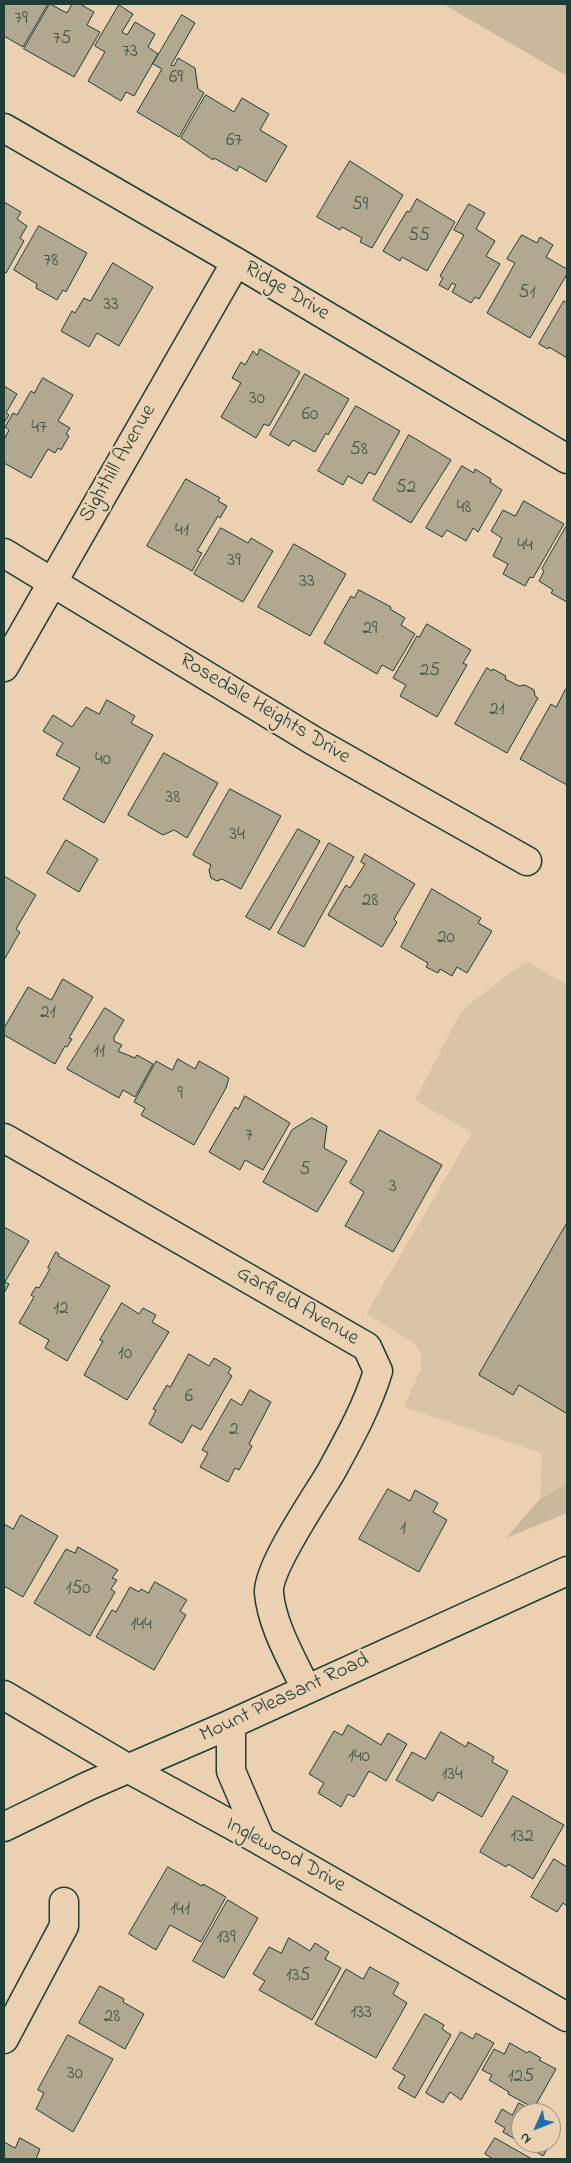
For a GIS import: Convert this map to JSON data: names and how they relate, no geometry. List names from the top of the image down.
{
  "streets": {
    "street": [
      "Ridge Drive",
      "Sighthill Avenue",
      "Rosedale Heights Drive",
      "Garfield Avenue",
      "Mount Pleasant Road",
      "Inglewood Drive"
    ]
  },
  "crossings": [
    ["Ridge Drive", "Sighthill Avenue"],
    ["Sighthill Avenue", "Rosedale Heights Drive"],
    ["Garfield Avenue", "Mount Pleasant Road"],
    ["Mount Pleasant Road", "Inglewood Drive"]
  ],
  "house_numbers": [
    "79",
    "75",
    "73",
    "69",
    "67",
    "59",
    "55",
    "78",
    "51",
    "33",
    "30",
    "60",
    "47",
    "58",
    "52",
    "48",
    "41",
    "44",
    "39",
    "33",
    "29",
    "25",
    "21",
    "40",
    "38",
    "34",
    "28",
    "20",
    "21",
    "11",
    "9",
    "7",
    "5",
    "3",
    "12",
    "10",
    "6",
    "2",
    "1",
    "150",
    "144",
    "140",
    "134",
    "132",
    "141",
    "139",
    "135",
    "133",
    "28",
    "30",
    "125"
  ],
  "north": "bottom left"
}
